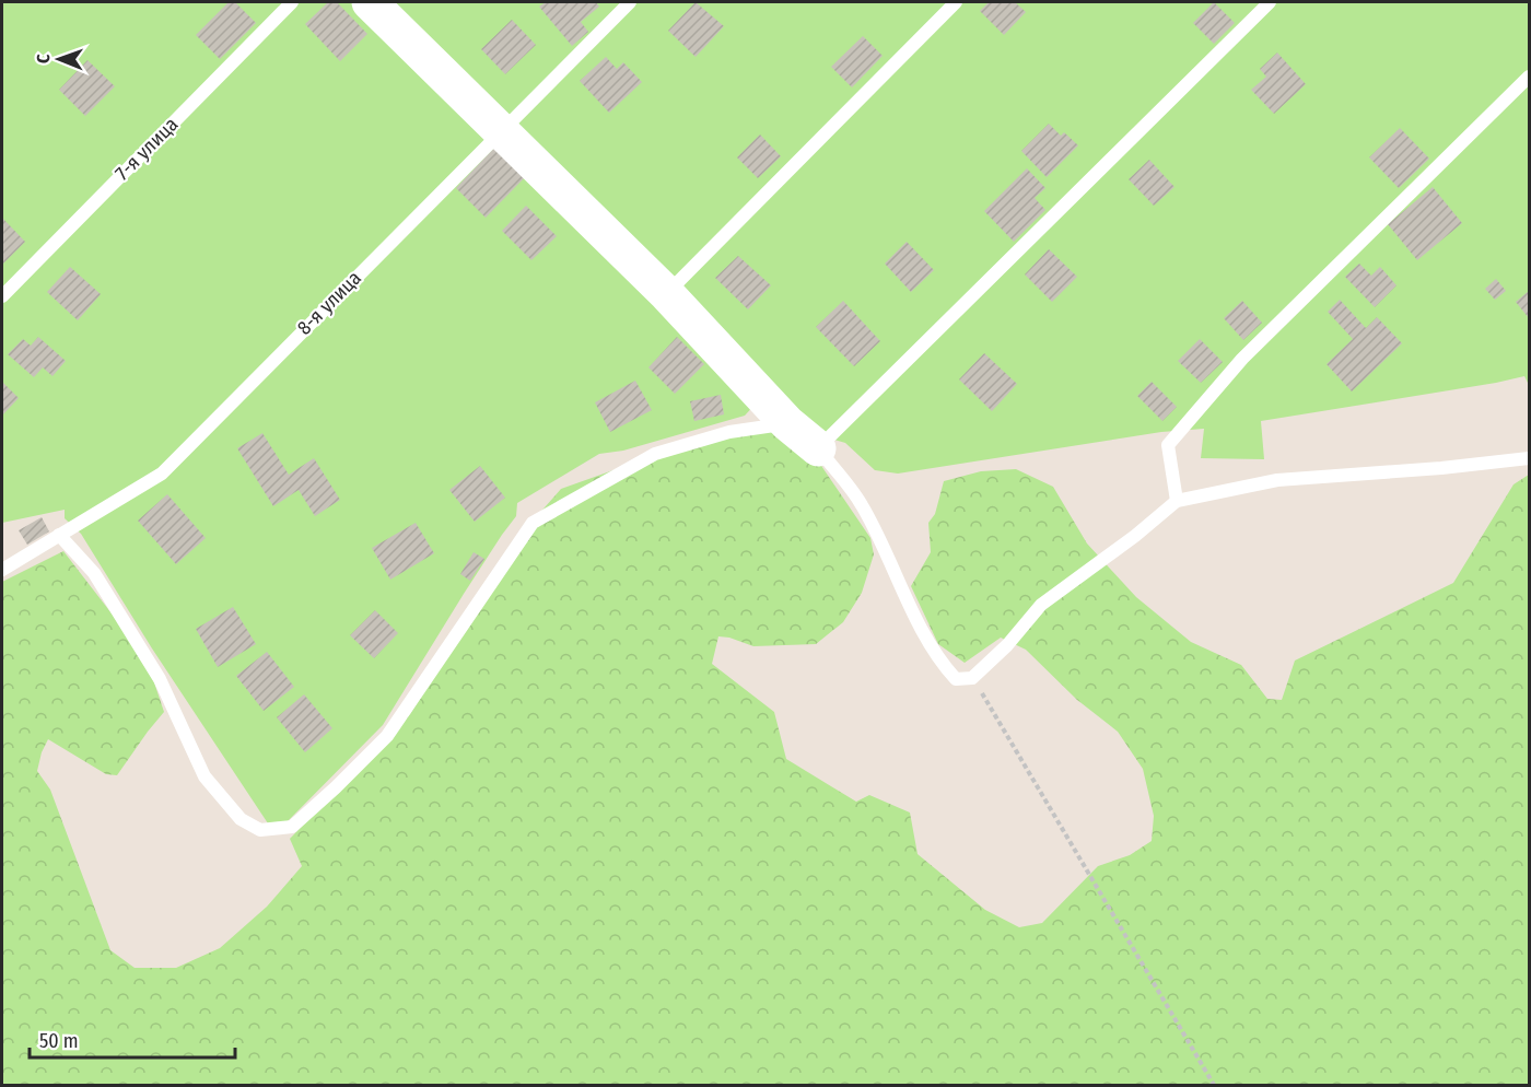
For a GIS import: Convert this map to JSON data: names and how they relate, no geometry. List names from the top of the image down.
{
  "streets": {
    "lane": ["7-я улица", "8-я улица"]
  },
  "scale_bar": "50 m",
  "north": "left"
}
